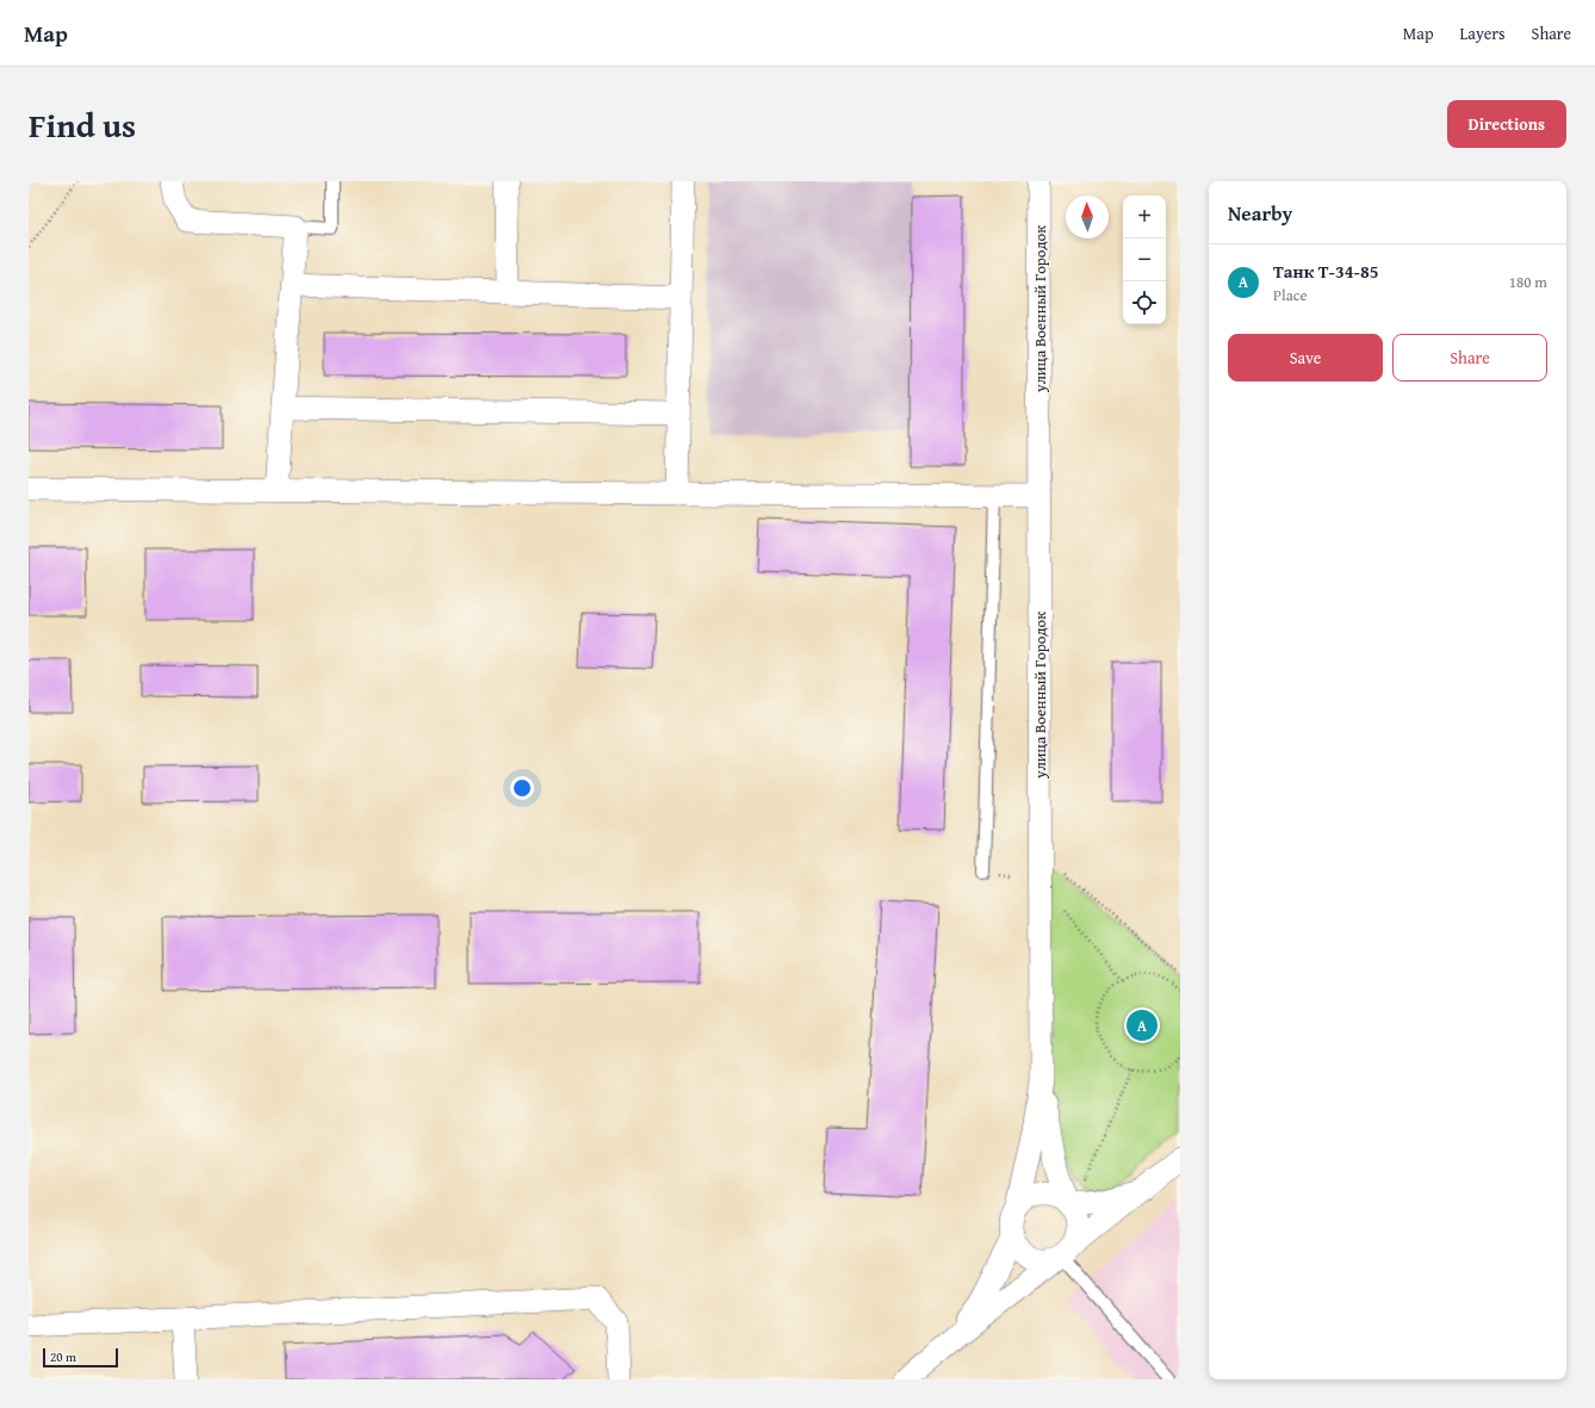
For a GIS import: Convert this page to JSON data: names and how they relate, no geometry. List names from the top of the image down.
{
  "streets": {
    "street": ["улица Военный Городок"]
  },
  "scale_bar": "20 m",
  "north": "top",
  "page": {
    "header": "Map",
    "nav": ["Map", "Layers", "Share"],
    "title": "Find us",
    "buttons": [
      "Directions",
      ["Save", "Share"]
    ],
    "heading": "Nearby",
    "map_buttons": ["+", "−"],
    "list": [
      {
        "mark": "A",
        "name": "Танк Т-34-85",
        "note": "Place",
        "value": "180 m"
      }
    ],
    "pins": "A",
    "scale": "20 m"
  }
}
